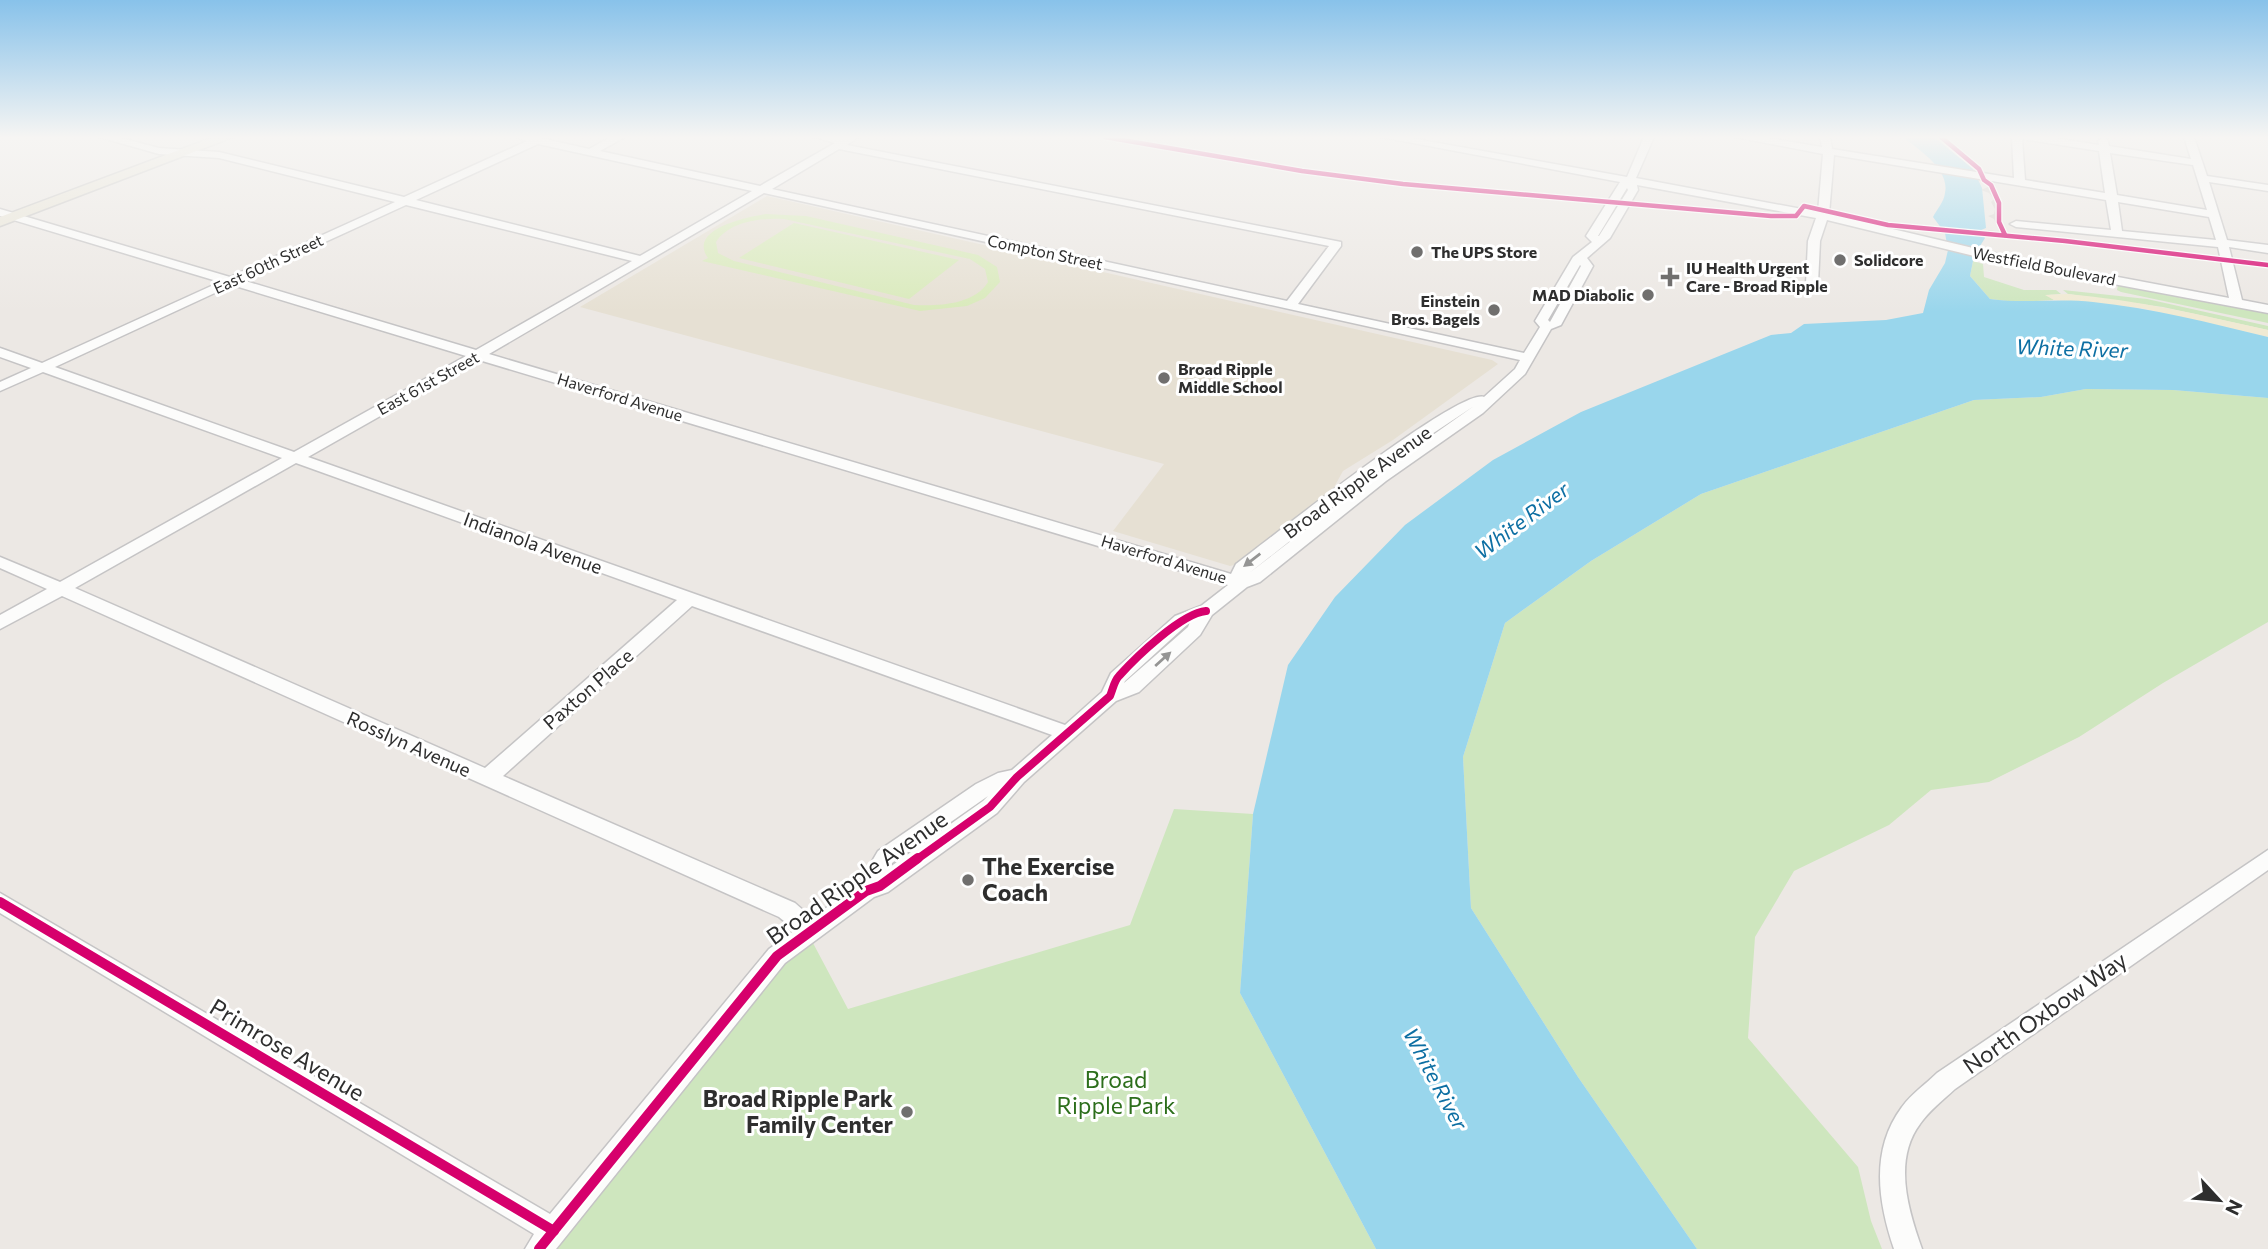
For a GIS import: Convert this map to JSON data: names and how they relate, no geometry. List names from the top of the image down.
{
  "streets": {
    "street": [
      "Compton Street",
      "East 60th Street",
      "Westfield Boulevard",
      "East 61st Street",
      "Haverford Avenue",
      "Broad Ripple Avenue",
      "Indianola Avenue",
      "Paxton Place",
      "Rosslyn Avenue",
      "North Oxbow Way",
      "Primrose Avenue"
    ]
  },
  "crossings": [
    ["Compton Street", "Broad Ripple Avenue"],
    ["East 60th Street", "Haverford Avenue"],
    ["East 60th Street", "Indianola Avenue"],
    ["East 61st Street", "Haverford Avenue"],
    ["East 61st Street", "Indianola Avenue"],
    ["East 61st Street", "Rosslyn Avenue"],
    ["Haverford Avenue", "Broad Ripple Avenue"],
    ["Broad Ripple Avenue", "Indianola Avenue"],
    ["Broad Ripple Avenue", "Rosslyn Avenue"],
    ["Broad Ripple Avenue", "Primrose Avenue"],
    ["Indianola Avenue", "Paxton Place"],
    ["Paxton Place", "Rosslyn Avenue"]
  ],
  "water": ["White River"],
  "parks": ["Broad Ripple Park"],
  "places": {
    "other": [
      "The UPS Store",
      "Solidcore",
      "MAD Diabolic",
      "Einstein Bros. Bagels",
      "Broad Ripple Middle School",
      "The Exercise Coach",
      "Broad Ripple Park Family Center"
    ],
    "health": ["IU Health Urgent Care - Broad Ripple"]
  },
  "north": "bottom right"
}
